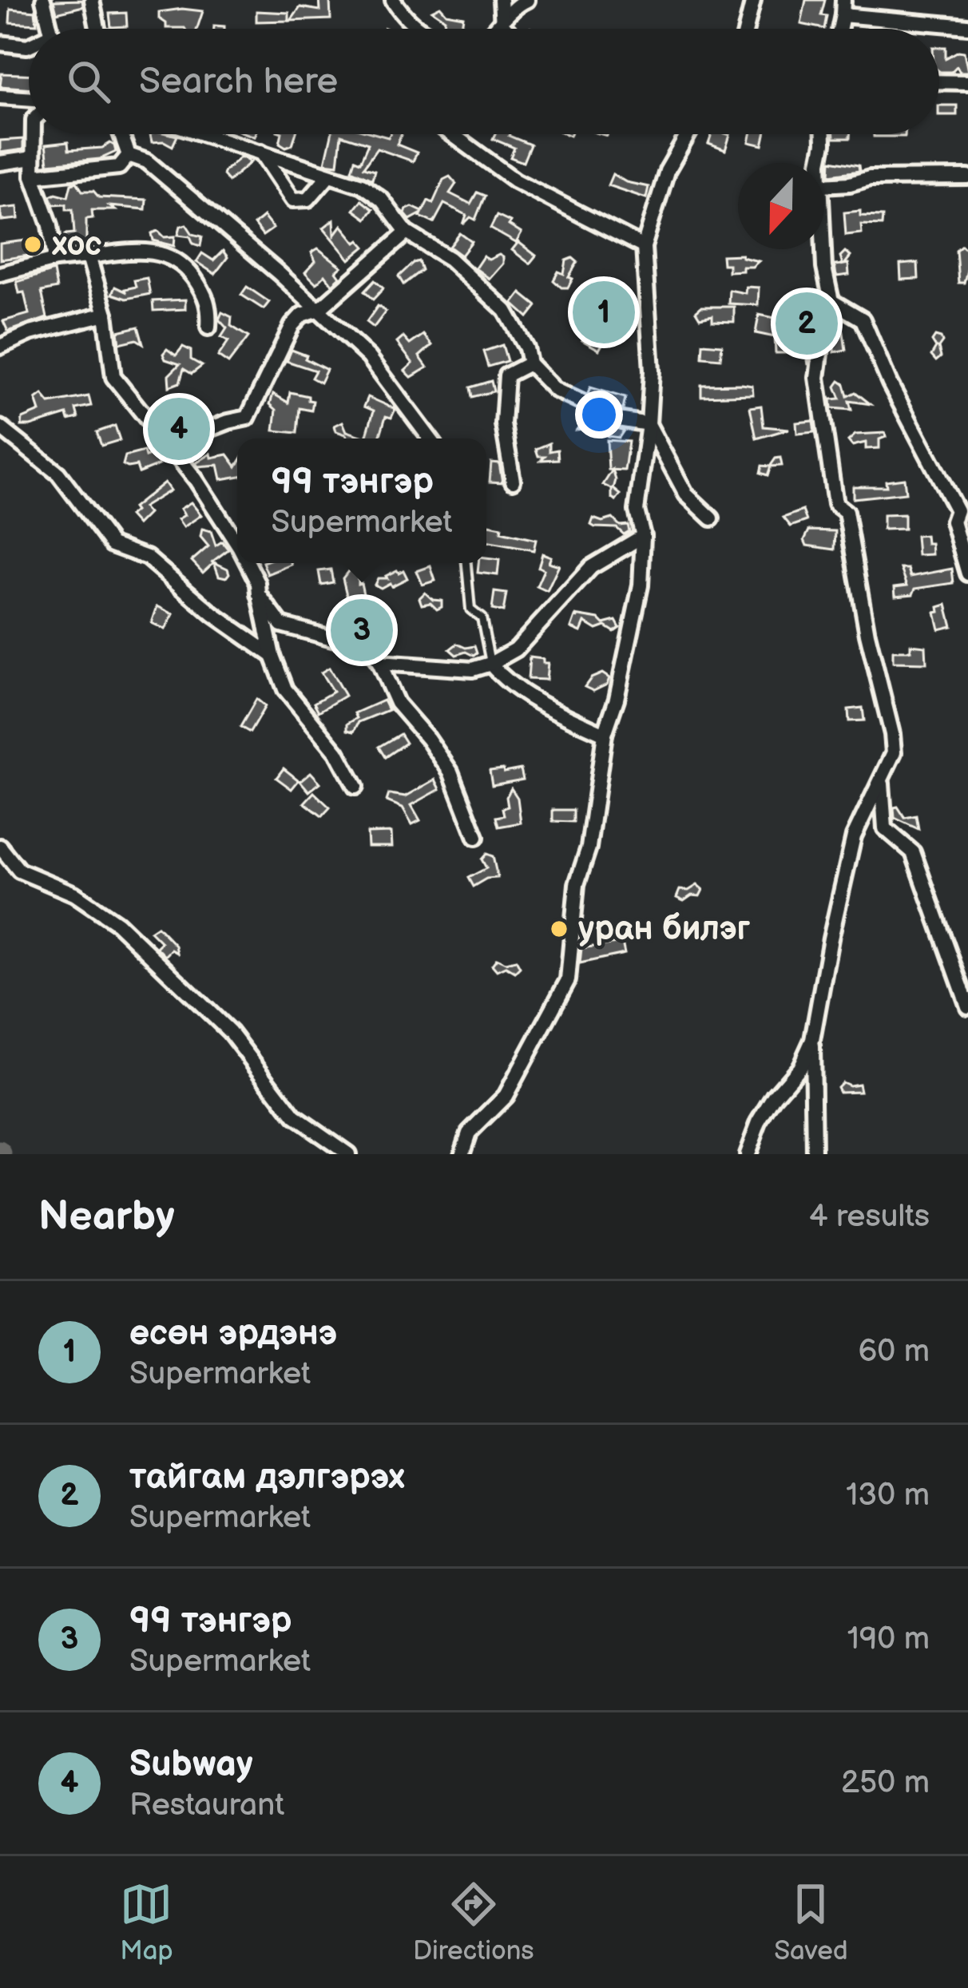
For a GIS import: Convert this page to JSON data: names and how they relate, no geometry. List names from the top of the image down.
{
  "places": ["хос", "уран билэг"],
  "north": "bottom",
  "page": {
    "search": "Search here",
    "pins": [
      "1",
      "2",
      "4",
      "3"
    ],
    "popup": ["99 тэнгэр", "Supermarket"],
    "heading": ["Nearby", "4 results"],
    "list": [
      {
        "mark": "1",
        "name": "есөн эрдэнэ",
        "note": "Supermarket",
        "value": "60 m"
      },
      {
        "mark": "2",
        "name": "тайгам дэлгэрэх",
        "note": "Supermarket",
        "value": "130 m"
      },
      {
        "mark": "3",
        "name": "99 тэнгэр",
        "note": "Supermarket",
        "value": "190 m"
      },
      {
        "mark": "4",
        "name": "Subway",
        "note": "Restaurant",
        "value": "250 m"
      }
    ],
    "nav": ["Map", "Directions", "Saved"]
  }
}
